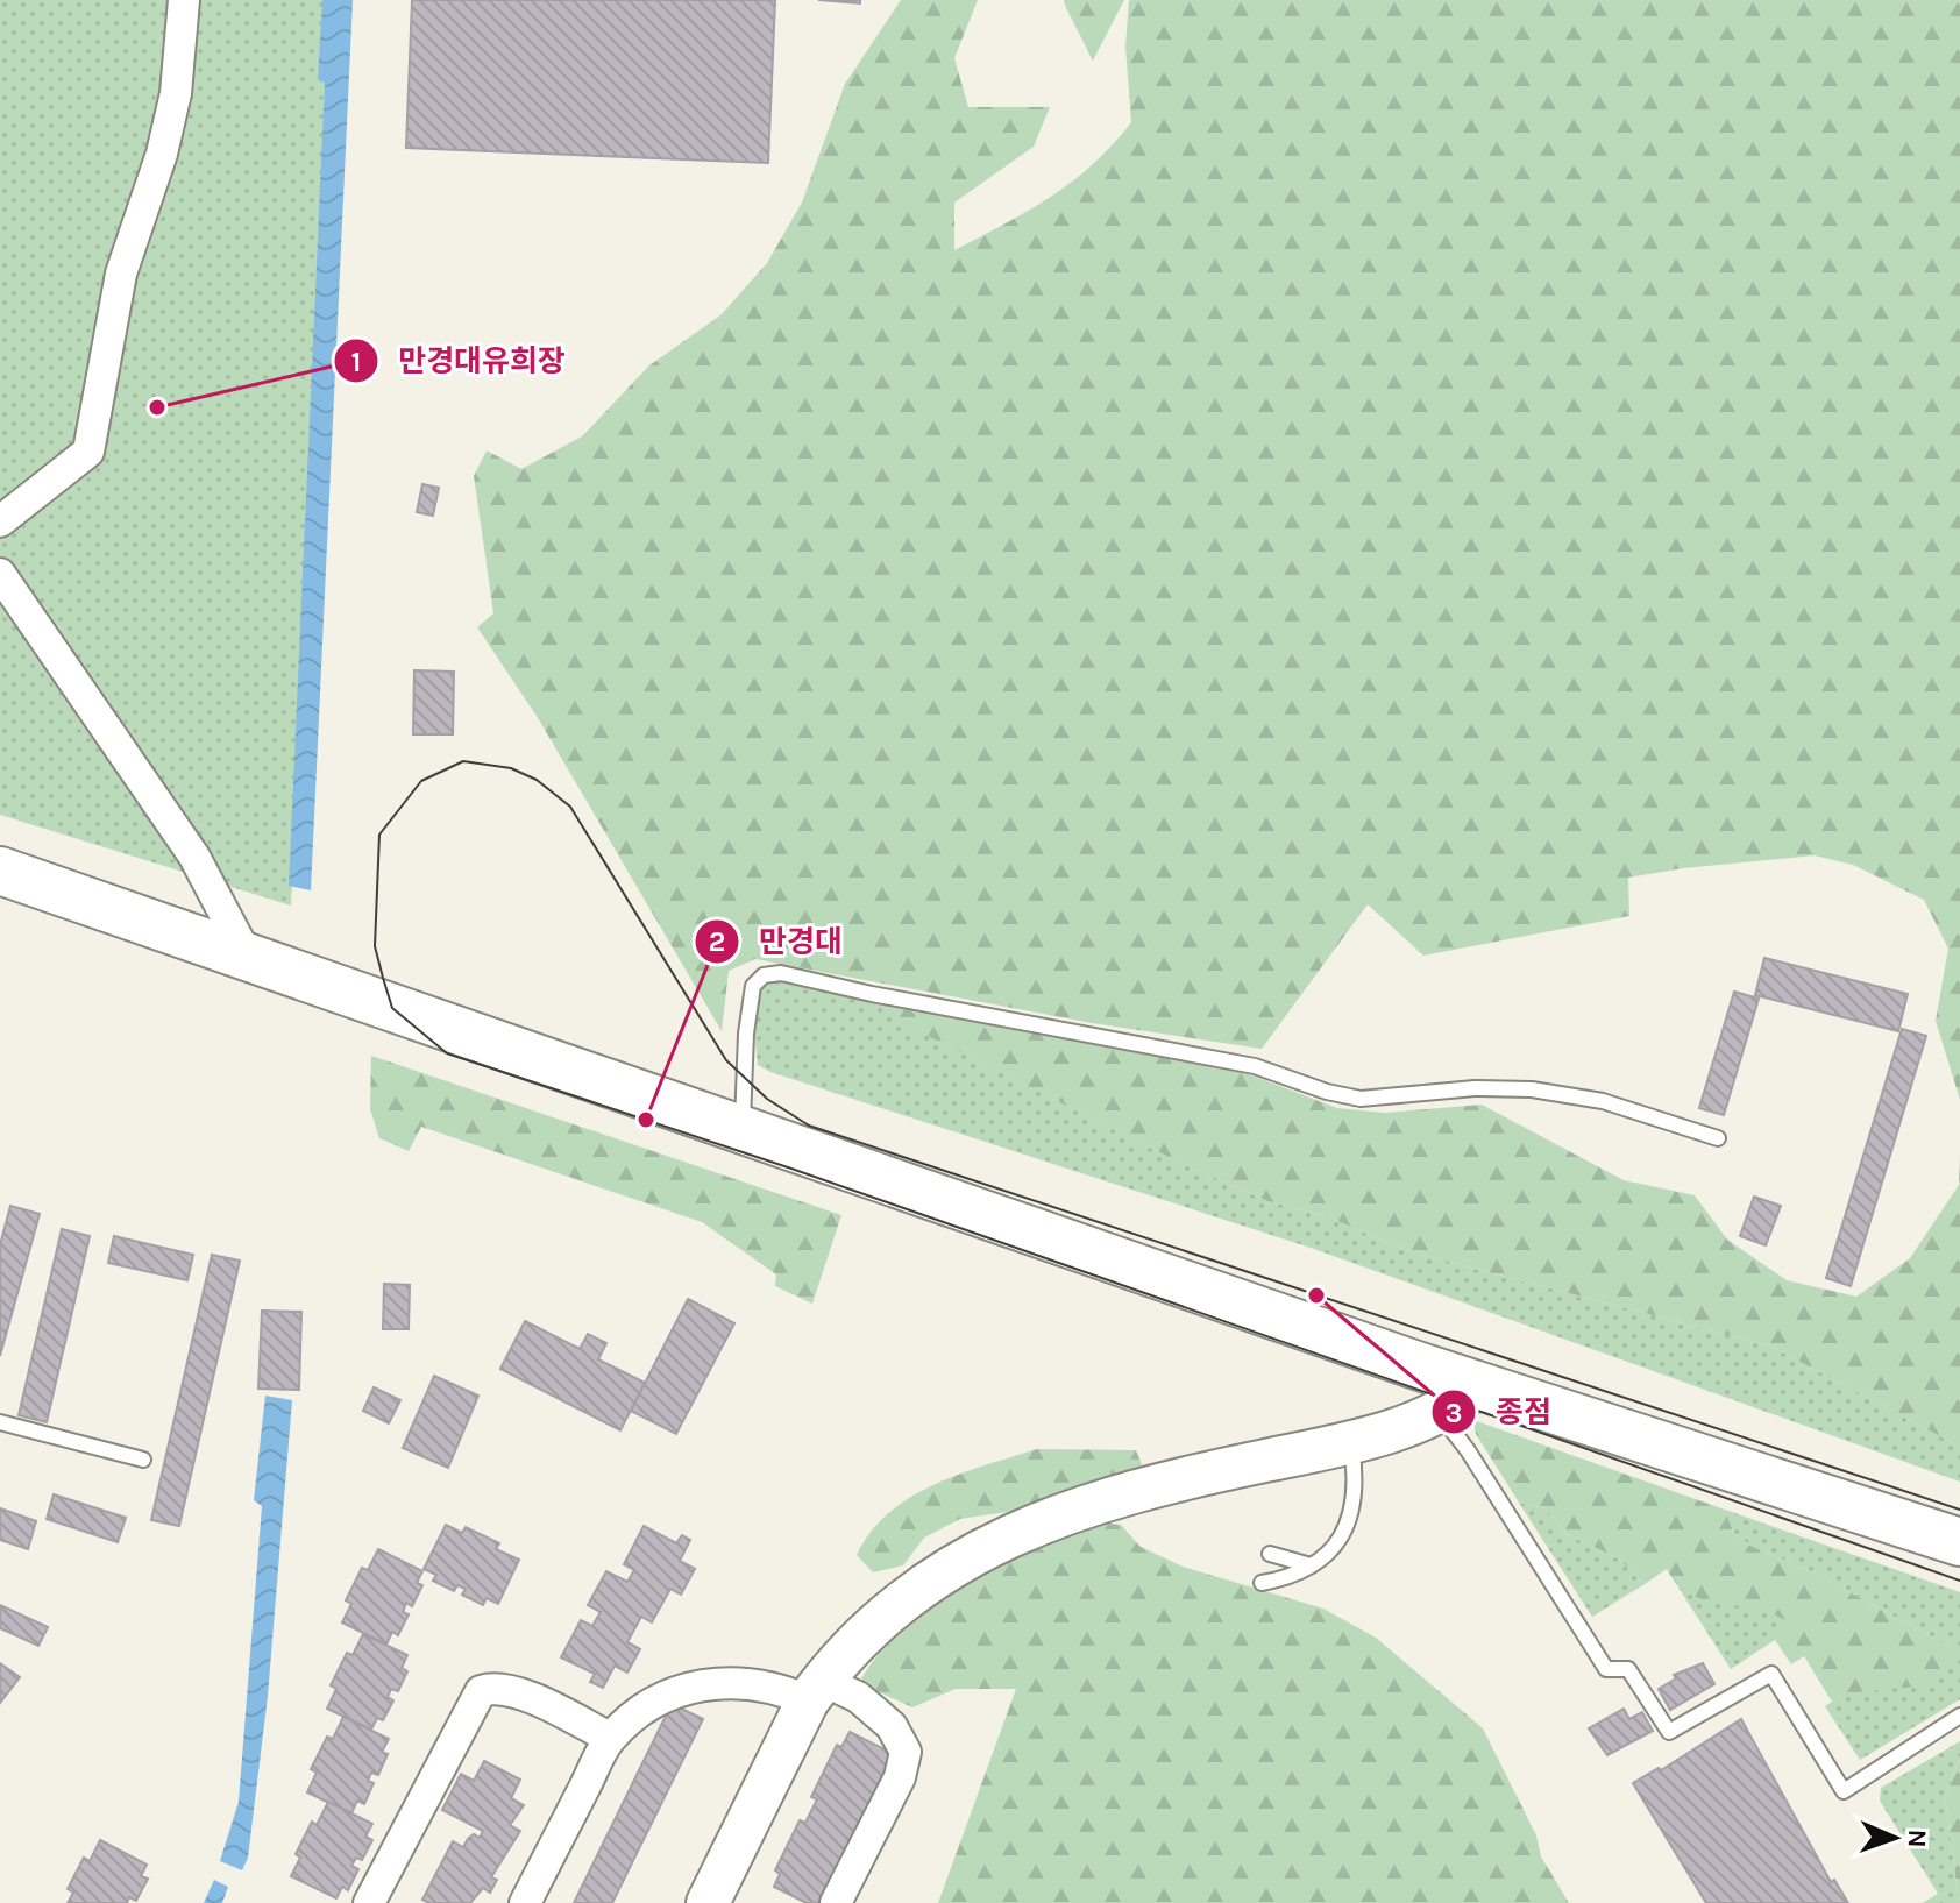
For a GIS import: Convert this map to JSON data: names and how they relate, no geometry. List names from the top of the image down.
{
  "places": ["만경대유희장", "만경대", "종점"],
  "north": "right"
}
